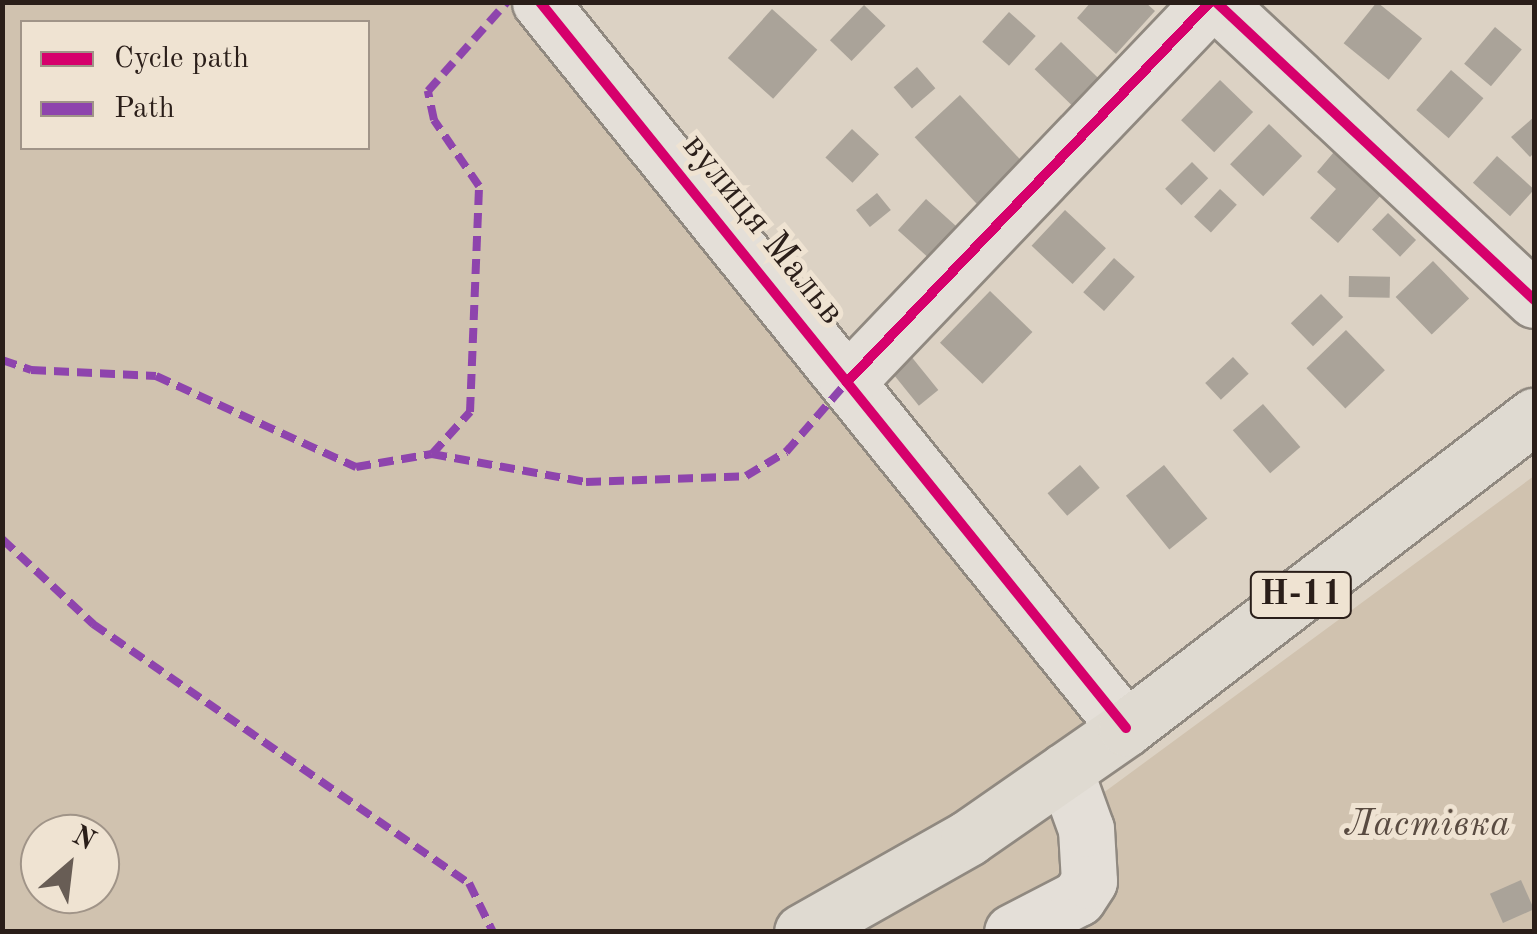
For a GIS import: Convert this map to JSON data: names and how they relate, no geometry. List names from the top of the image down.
{
  "streets": {
    "main road": ["Н-11"],
    "street": ["вулиця Мальв"]
  },
  "crossings": [
    ["вулиця Мальв", "Н-11"]
  ],
  "parks": ["Ластівка"],
  "legend": ["Cycle path", "Path"],
  "north": "top right"
}
